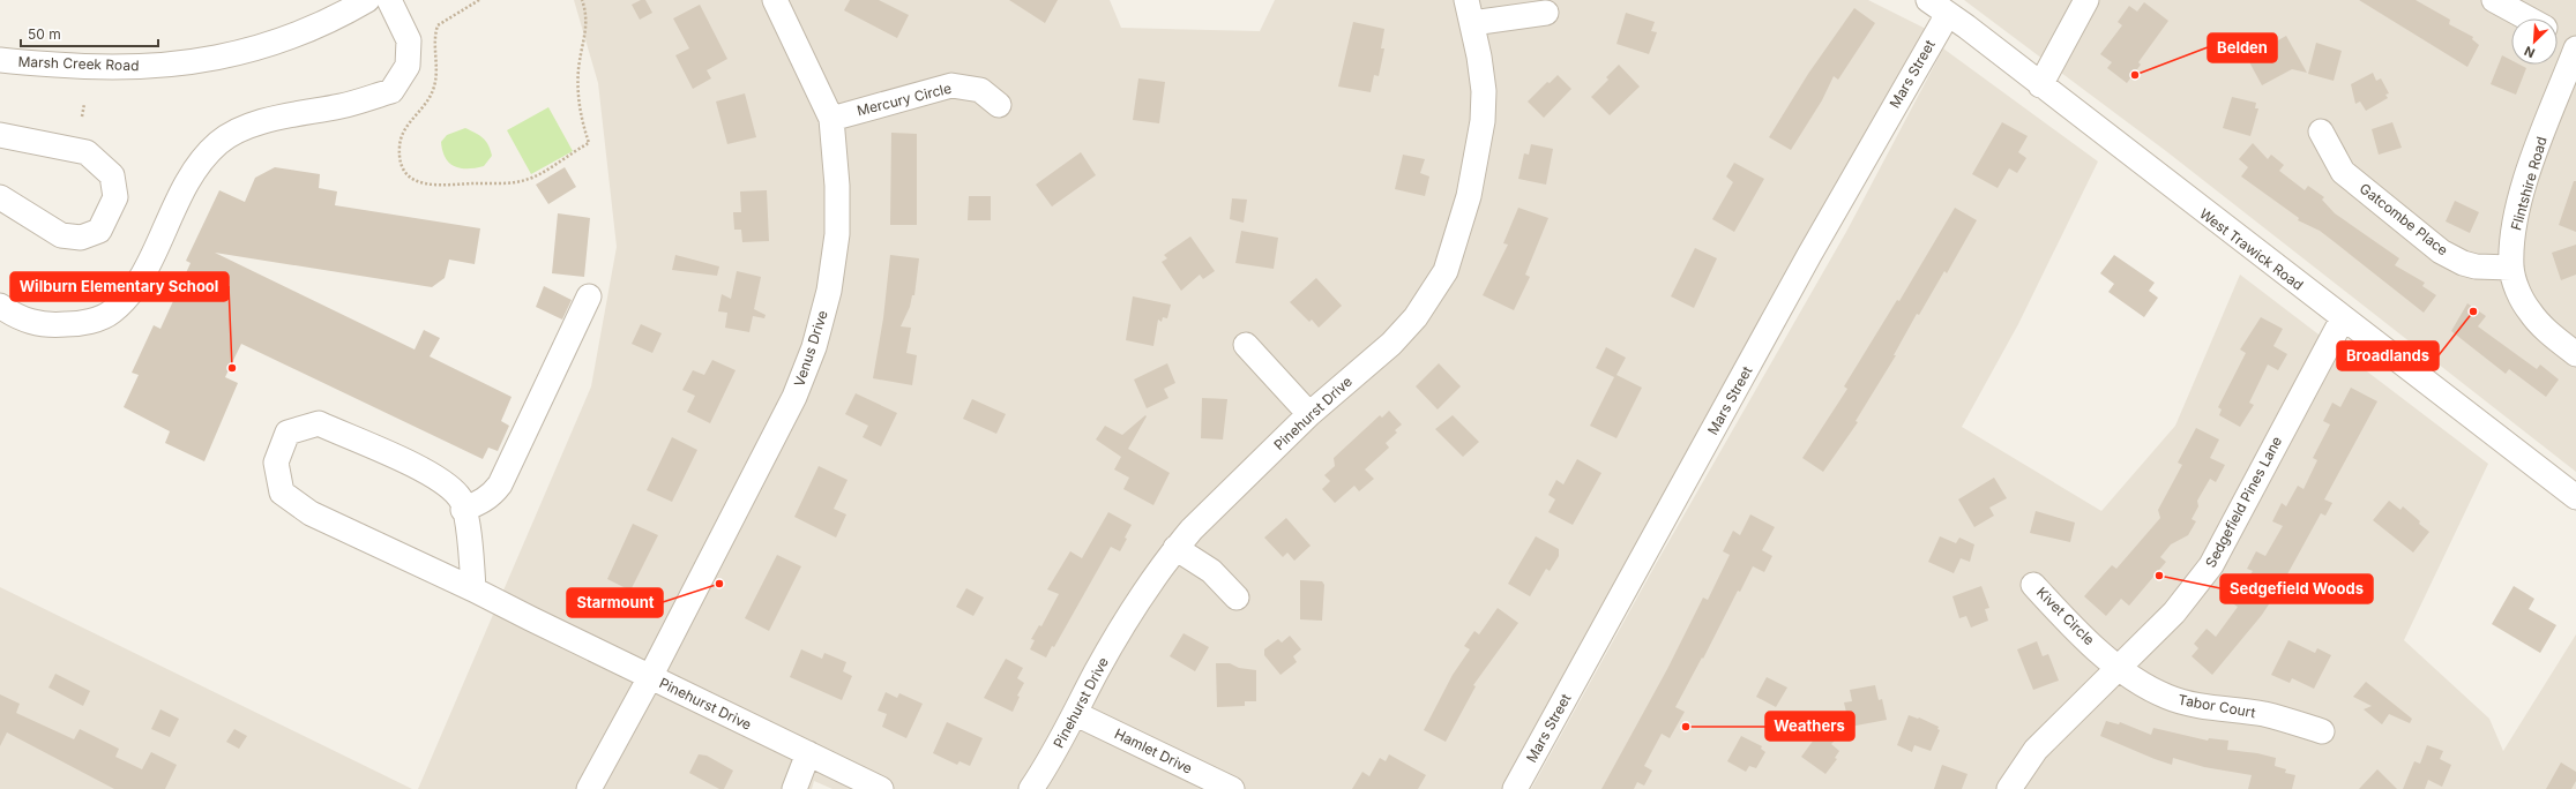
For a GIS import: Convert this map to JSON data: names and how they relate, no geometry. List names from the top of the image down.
{
  "streets": {
    "street": [
      "Marsh Creek Road",
      "Mars Street",
      "Mercury Circle",
      "Flintshire Road",
      "Gatcombe Place",
      "West Trawick Road",
      "Venus Drive",
      "Pinehurst Drive",
      "Sedgefield Pines Lane",
      "Kivet Circle",
      "Tabor Court",
      "Hamlet Drive"
    ]
  },
  "crossings": [
    ["Mars Street", "West Trawick Road"],
    ["Mercury Circle", "Venus Drive"],
    ["Flintshire Road", "Gatcombe Place"],
    ["West Trawick Road", "Sedgefield Pines Lane"],
    ["Venus Drive", "Pinehurst Drive"],
    ["Pinehurst Drive", "Hamlet Drive"],
    ["Sedgefield Pines Lane", "Kivet Circle"],
    ["Sedgefield Pines Lane", "Tabor Court"],
    ["Kivet Circle", "Tabor Court"]
  ],
  "places": [
    "Belden",
    "Broadlands",
    "Wilburn Elementary School",
    "Sedgefield Woods",
    "Starmount",
    "Weathers"
  ],
  "scale_bar": "50 m",
  "north": "bottom left"
}
